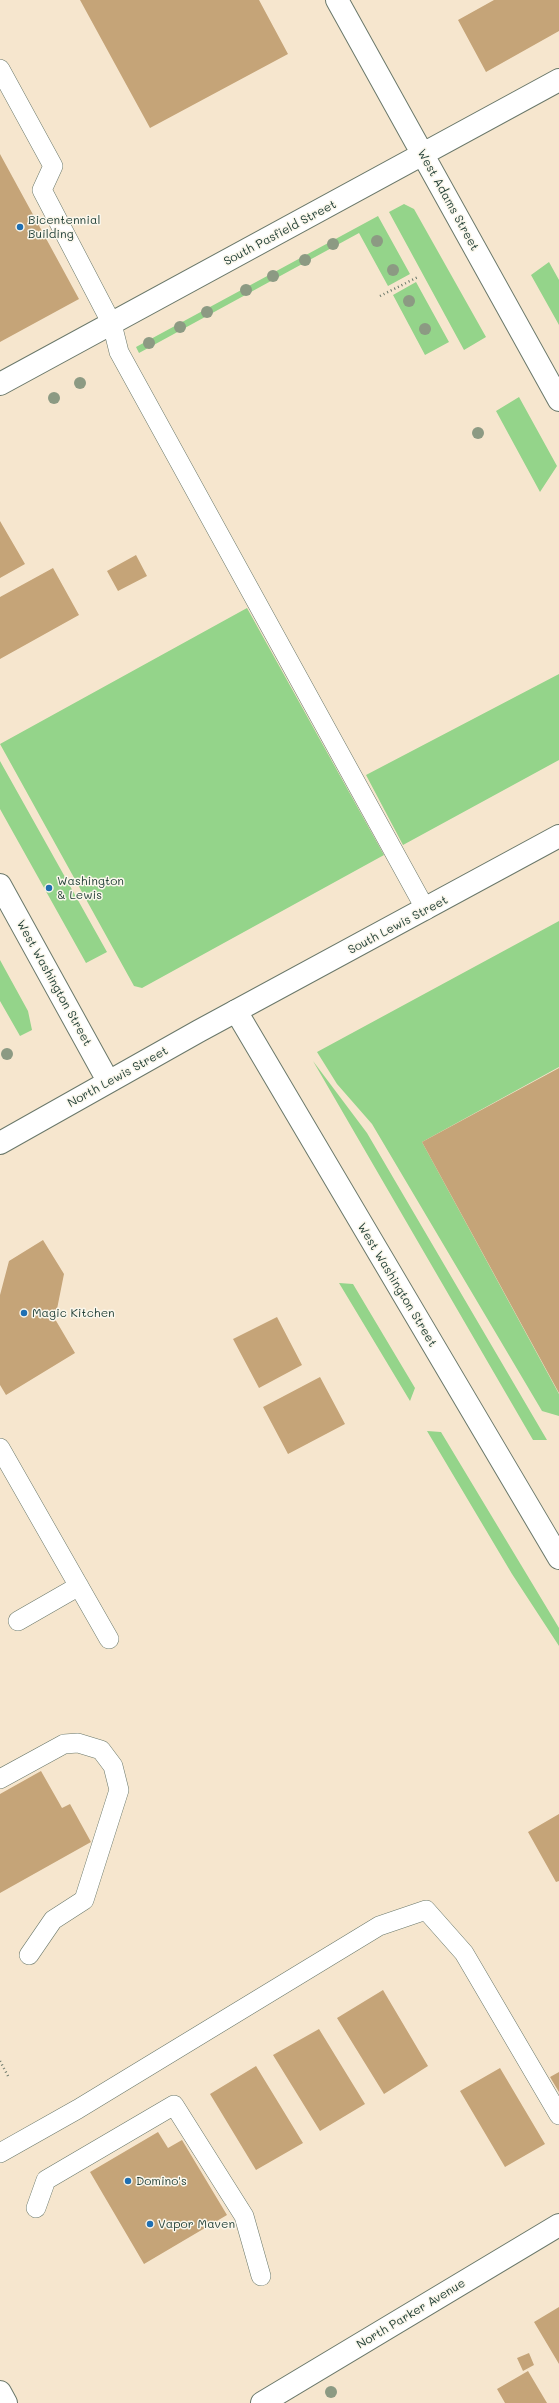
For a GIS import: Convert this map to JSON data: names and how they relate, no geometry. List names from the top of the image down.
{
  "streets": {
    "street": [
      "West Adams Street",
      "South Pasfield Street",
      "South Lewis Street",
      "West Washington Street",
      "North Lewis Street",
      "North Parker Avenue"
    ]
  },
  "crossings": [
    ["West Adams Street", "South Pasfield Street"],
    ["South Lewis Street", "West Washington Street"],
    ["South Lewis Street", "North Lewis Street"],
    ["West Washington Street", "North Lewis Street"]
  ],
  "places": [
    "Bicentennial Building",
    "Washington & Lewis",
    "Magic Kitchen",
    "Domino's",
    "Vapor Maven"
  ]
}
